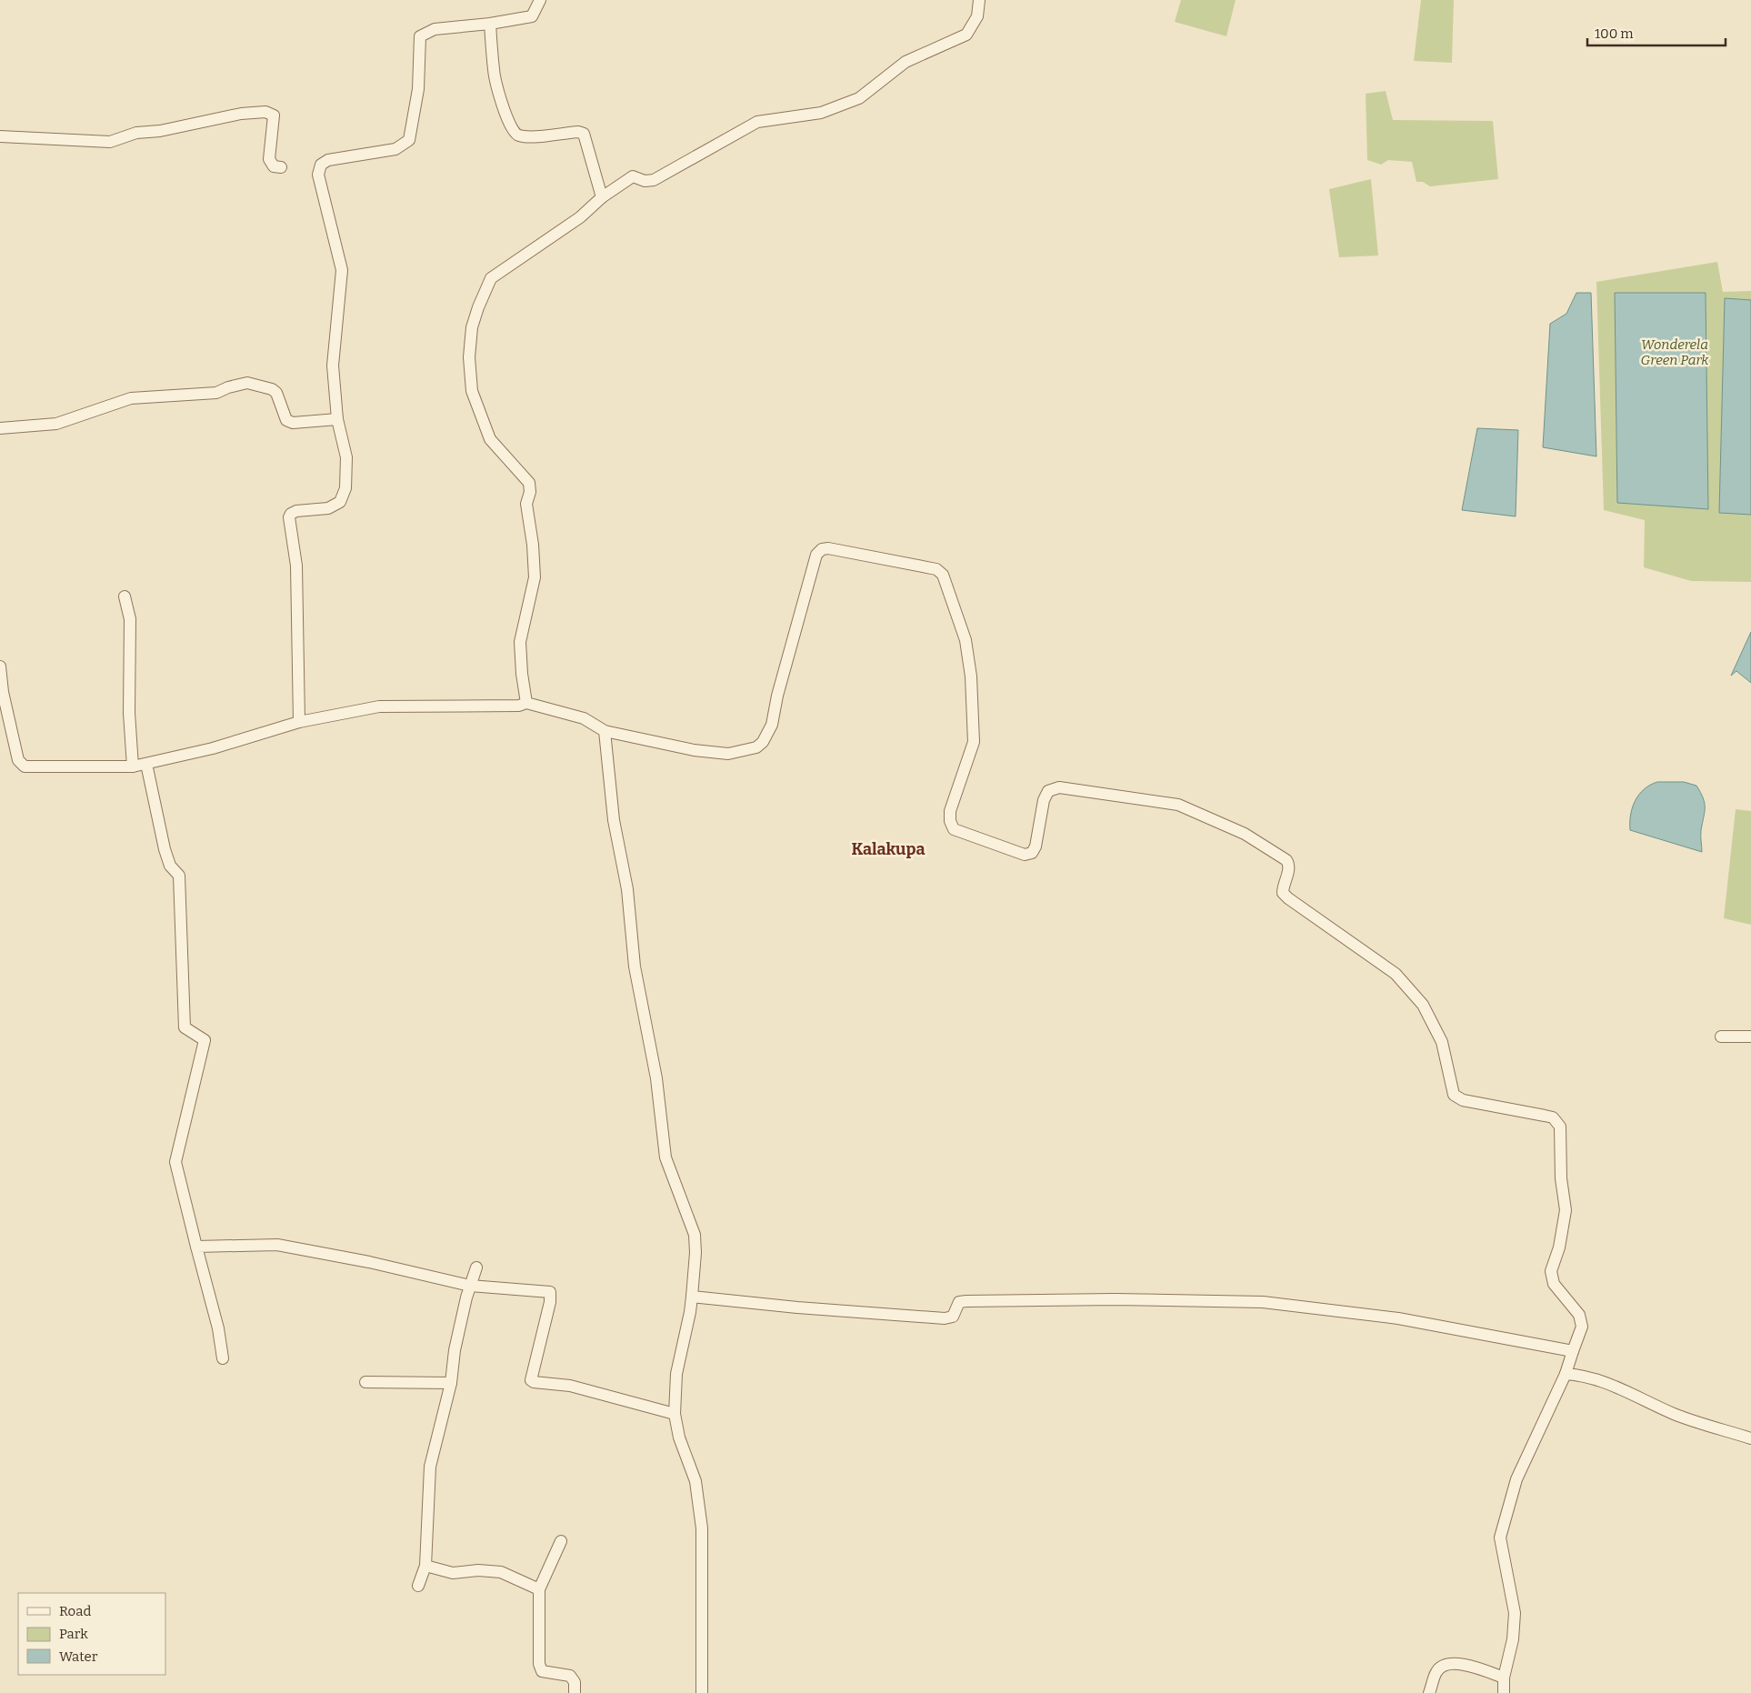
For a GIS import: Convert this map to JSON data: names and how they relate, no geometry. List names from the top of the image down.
{
  "districts": ["Kalakupa"],
  "parks": ["Wonderela Green Park"],
  "legend": ["Road", "Park", "Water"],
  "scale_bar": "100 m"
}
